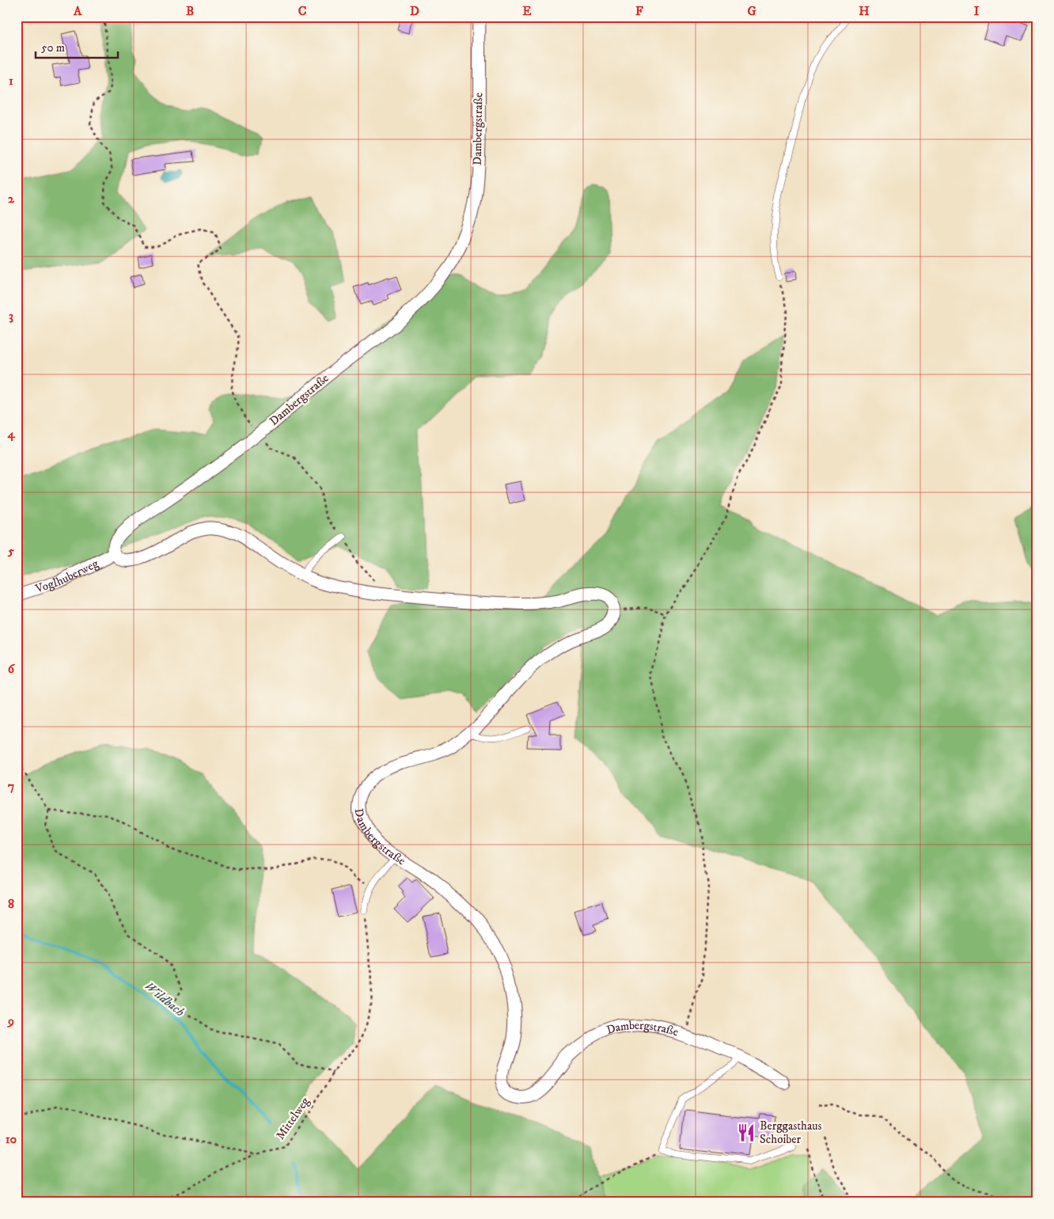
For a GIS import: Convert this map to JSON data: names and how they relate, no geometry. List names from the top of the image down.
{
  "streets": {
    "street": ["Dambergstraße", "Voglhuberweg"],
    "path": ["Mittelweg"]
  },
  "crossings": [
    ["Dambergstraße", "Voglhuberweg"]
  ],
  "water": ["Wildbach"],
  "places": {
    "restaurant": ["Berggasthaus Schoiber"]
  },
  "scale_bar": "50 m",
  "grid": {
    "columns": [
      "A",
      "B",
      "C",
      "D",
      "E",
      "F",
      "G",
      "H",
      "I"
    ],
    "rows": [
      "1",
      "2",
      "3",
      "4",
      "5",
      "6",
      "7",
      "8",
      "9",
      "10"
    ]
  }
}
